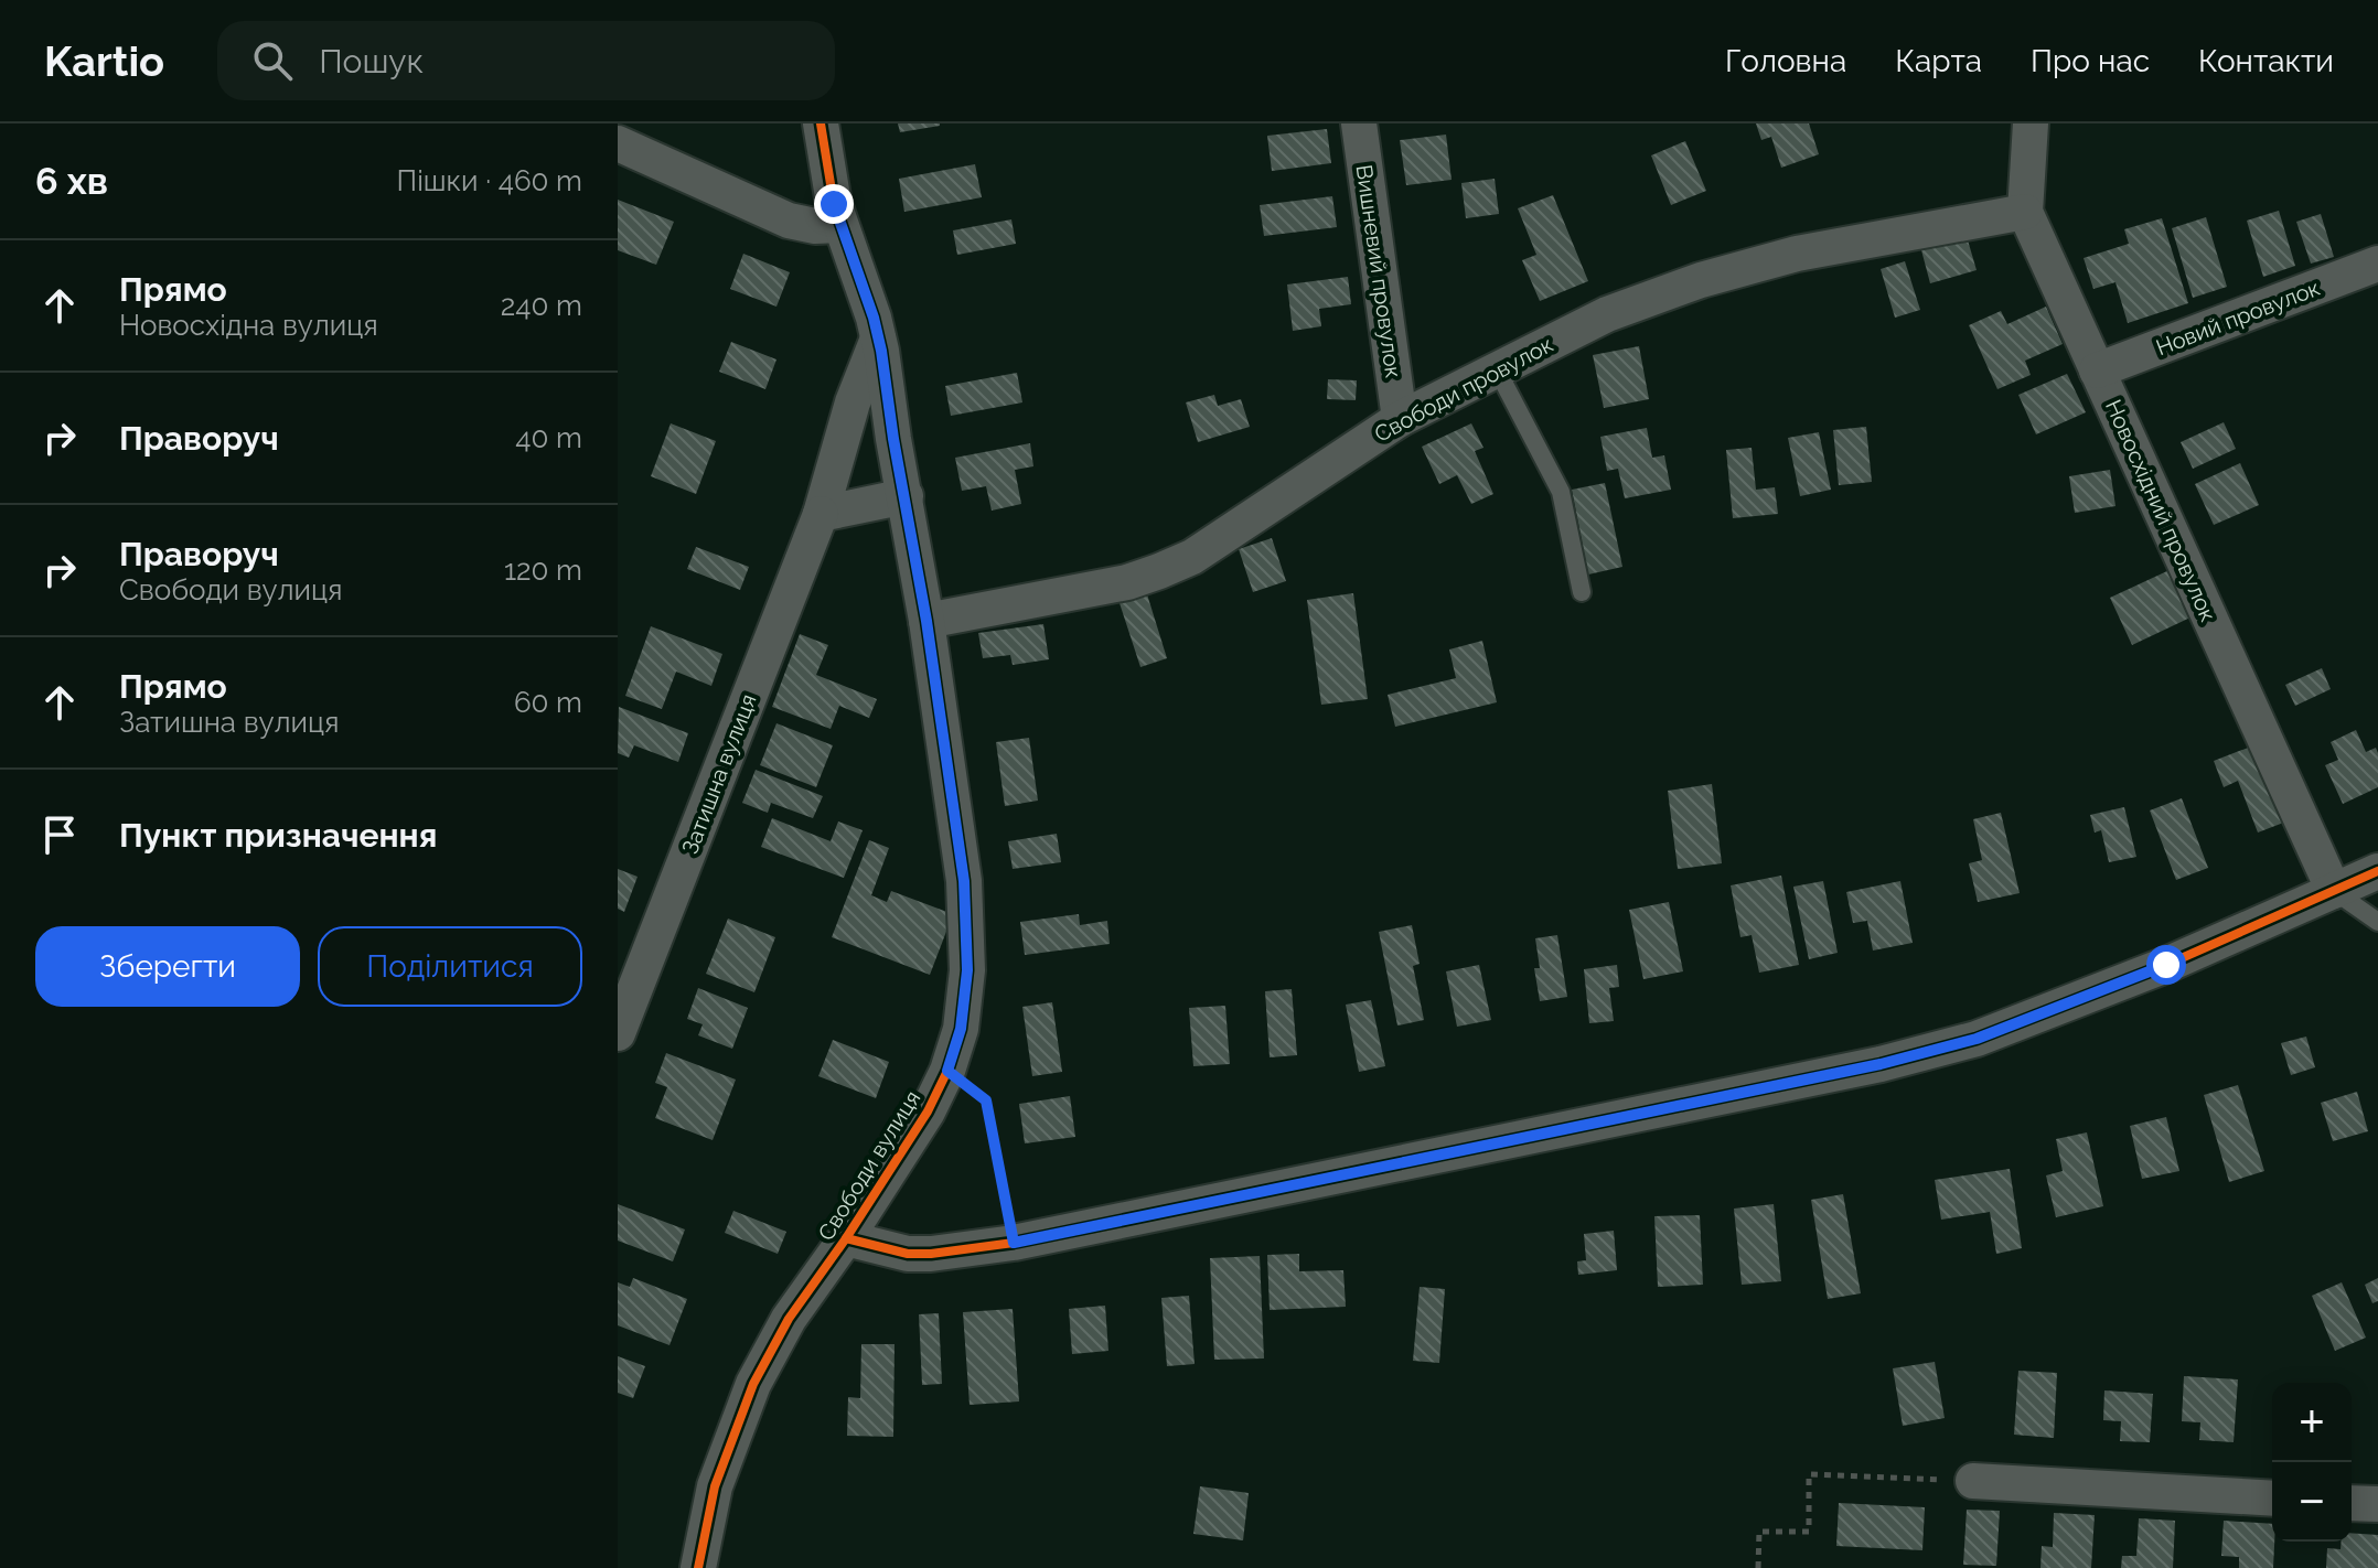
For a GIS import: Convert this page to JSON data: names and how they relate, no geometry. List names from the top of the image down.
{
  "streets": {
    "street": [
      "Вишневий провулок",
      "Новий провулок",
      "Свободи провулок",
      "Новосхідний провулок",
      "Затишна вулиця",
      "Свободи вулиця"
    ]
  },
  "crossings": [
    ["Вишневий провулок", "Свободи провулок"],
    ["Новий провулок", "Новосхідний провулок"],
    ["Свободи провулок", "Новосхідний провулок"],
    ["Свободи провулок", "Свободи вулиця"]
  ],
  "page": {
    "header": "Kartio",
    "search": "Пошук",
    "nav": [
      "Головна",
      "Карта",
      "Про нас",
      "Контакти"
    ],
    "heading": ["6 хв", "Пішки · 460 m"],
    "list": [
      ["Прямо", "Новосхідна вулиця", "240 m"],
      ["Праворуч", "40 m"],
      ["Праворуч", "Свободи вулиця", "120 m"],
      ["Прямо", "Затишна вулиця", "60 m"],
      "Пункт призначення"
    ],
    "buttons": ["Зберегти", "Поділитися"],
    "map_buttons": ["+", "−"]
  }
}
